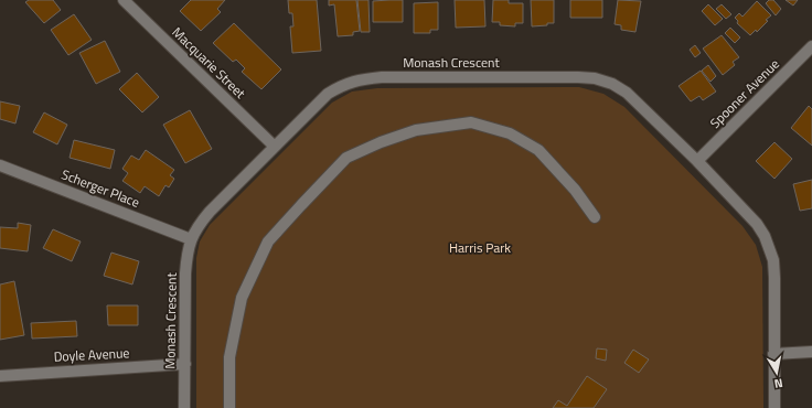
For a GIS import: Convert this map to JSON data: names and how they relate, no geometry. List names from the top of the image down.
{
  "streets": {
    "street": [
      "Macquarie Street",
      "Monash Crescent",
      "Spooner Avenue",
      "Scherger Place",
      "Doyle Avenue"
    ]
  },
  "crossings": [
    ["Macquarie Street", "Monash Crescent"],
    ["Monash Crescent", "Spooner Avenue"],
    ["Monash Crescent", "Scherger Place"],
    ["Monash Crescent", "Doyle Avenue"]
  ],
  "parks": ["Harris Park"],
  "north": "bottom"
}
